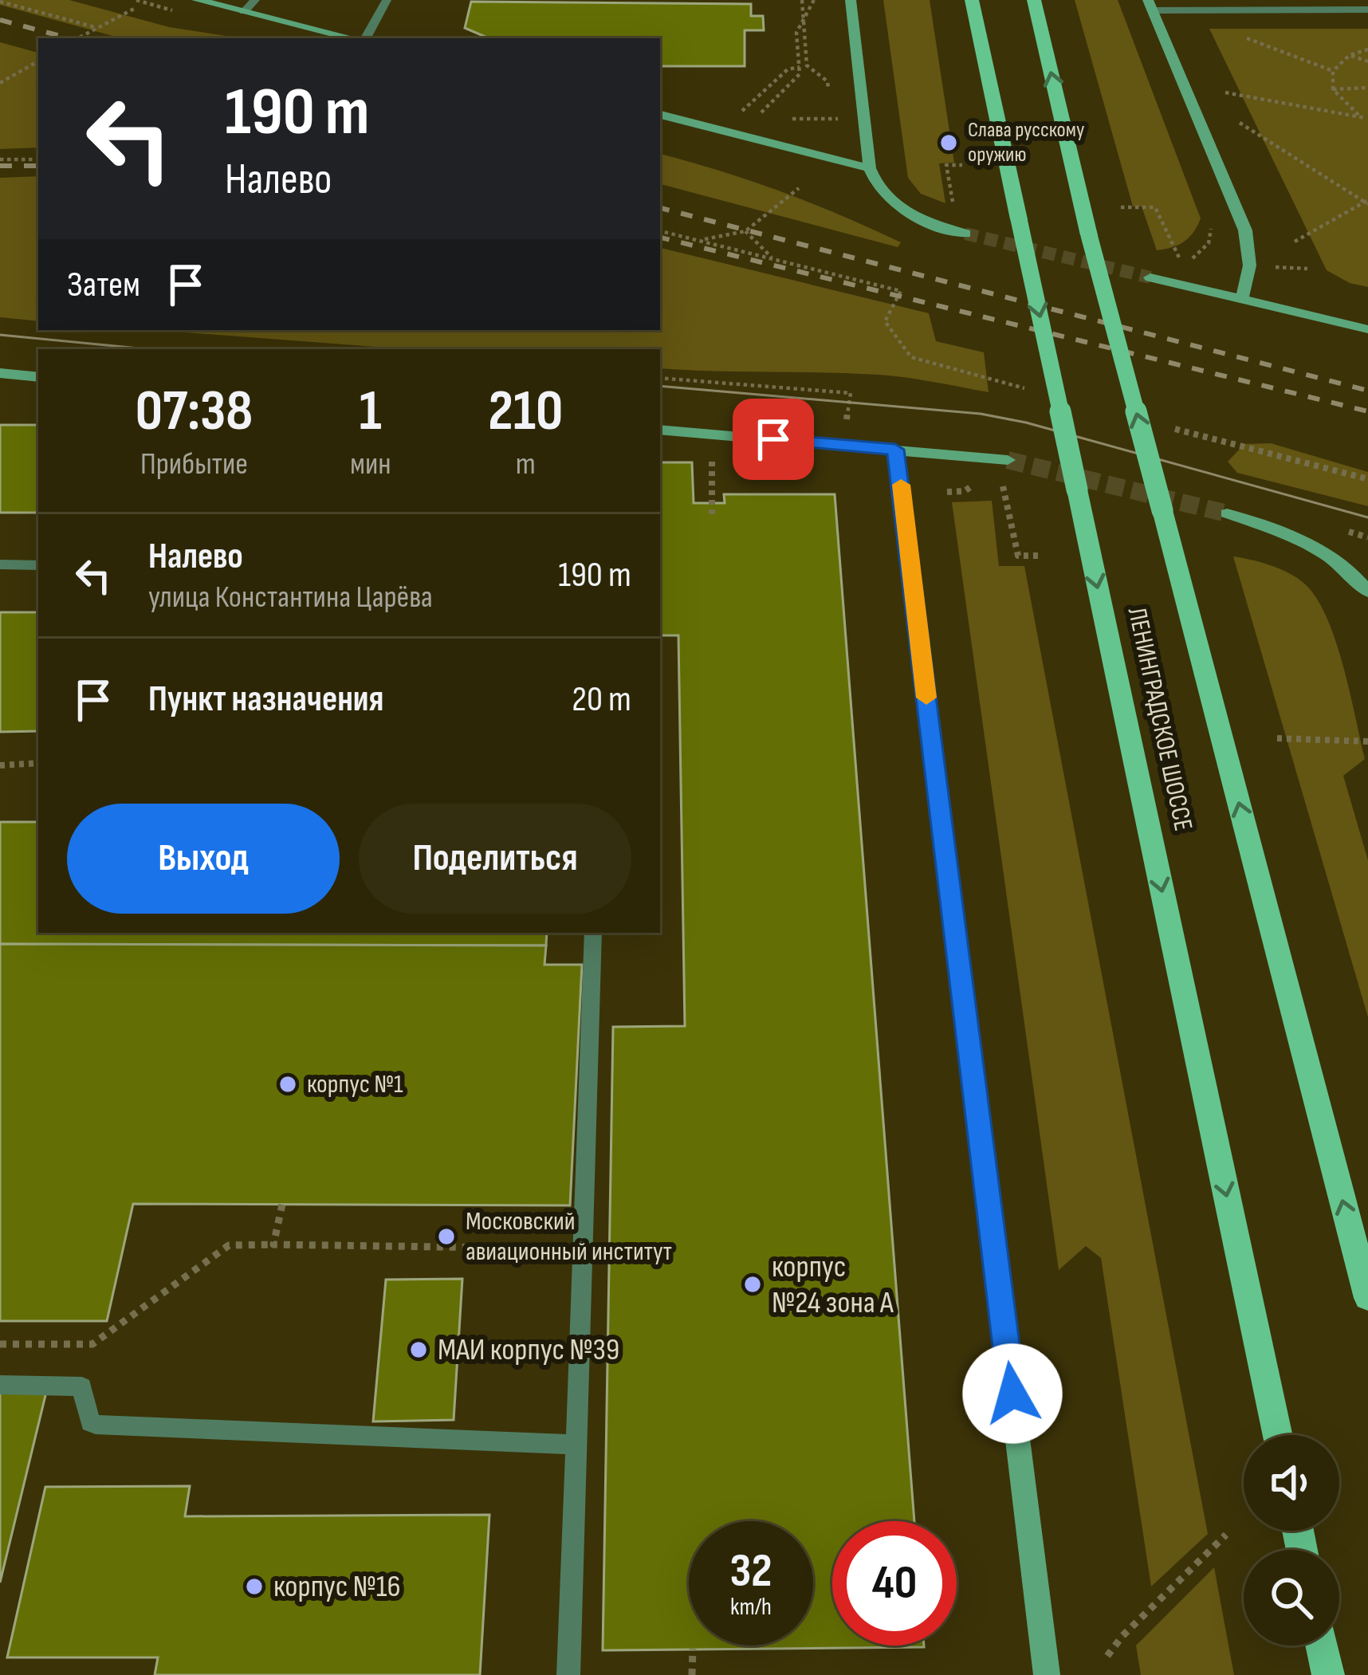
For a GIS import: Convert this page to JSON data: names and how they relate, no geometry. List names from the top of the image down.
{
  "streets": {
    "main road": ["ЛЕНИНГРАДСКОЕ ШОССЕ"]
  },
  "places": [
    "Слава русскому оружию",
    "корпус №1",
    "Московский авиационный институт",
    "корпус №24 зона А",
    "МАИ корпус №39",
    "корпус №16"
  ],
  "page": {
    "turn": ["190 m", "Налево"],
    "then": "Затем",
    "eta": [
      "07:38",
      "Прибытие",
      "1",
      "мин",
      "210",
      "m"
    ],
    "list": [
      {
        "name": "Налево",
        "note": "улица Константина Царёва",
        "value": "190 m"
      },
      {
        "name": "Пункт назначения",
        "value": "20 m"
      }
    ],
    "buttons": ["Выход", "Поделиться"],
    "speed": "32 km/h",
    "limit": "40"
  }
}
